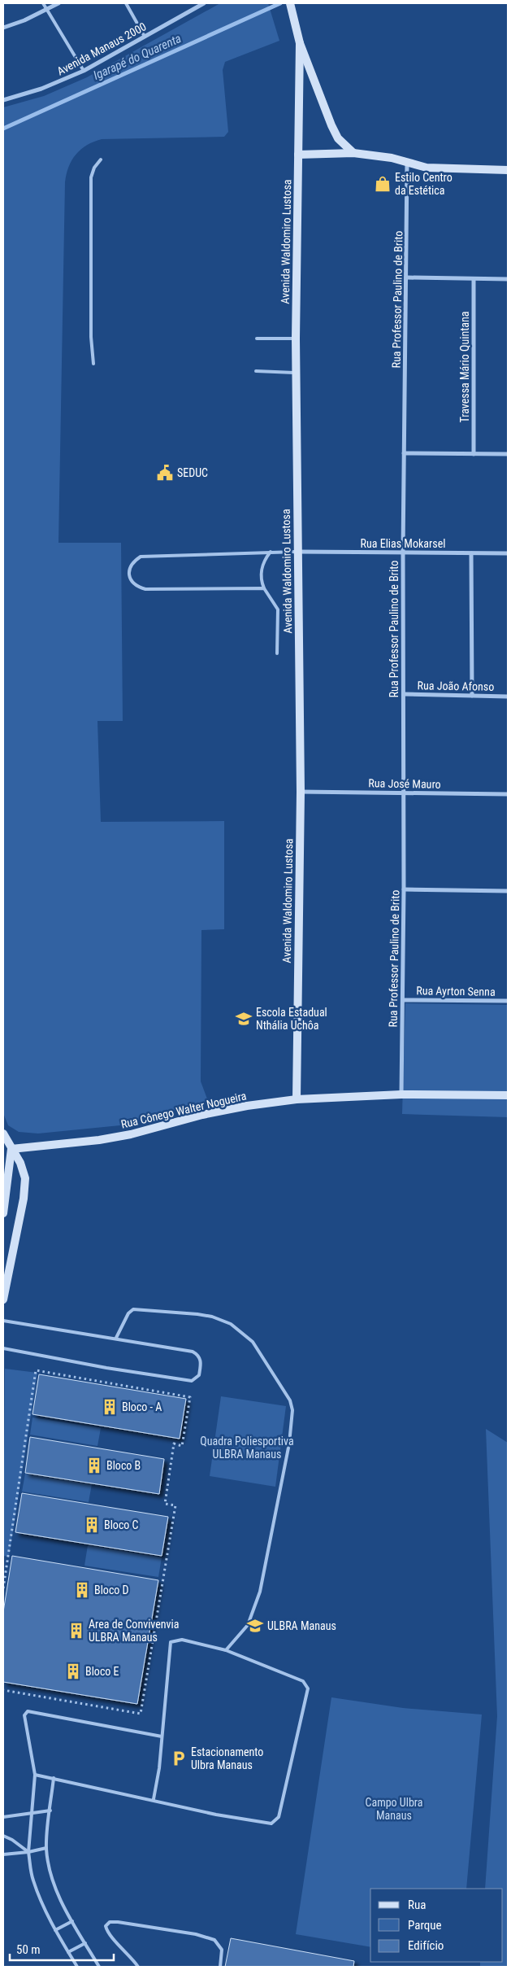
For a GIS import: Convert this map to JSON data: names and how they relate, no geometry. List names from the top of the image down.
{
  "streets": {
    "street": [
      "Avenida Manaus 2000",
      "Avenida Waldomiro Lustosa",
      "Rua Professor Paulino de Brito",
      "Travessa Mário Quintana",
      "Rua Elias Mokarsel",
      "Rua João Afonso",
      "Rua José Mauro",
      "Rua Ayrton Senna",
      "Rua Cônego Walter Nogueira"
    ]
  },
  "crossings": [
    ["Avenida Waldomiro Lustosa", "Rua Elias Mokarsel"],
    ["Avenida Waldomiro Lustosa", "Rua José Mauro"],
    ["Avenida Waldomiro Lustosa", "Rua Cônego Walter Nogueira"],
    ["Rua Professor Paulino de Brito", "Rua Elias Mokarsel"],
    ["Rua Professor Paulino de Brito", "Rua João Afonso"],
    ["Rua Professor Paulino de Brito", "Rua José Mauro"],
    ["Rua Professor Paulino de Brito", "Rua Ayrton Senna"],
    ["Rua Professor Paulino de Brito", "Rua Cônego Walter Nogueira"]
  ],
  "water": ["Igarapé do Quarenta"],
  "parks": ["Quadra Poliesportiva ULBRA Manaus", "Campo Ulbra Manaus"],
  "places": {
    "shop": ["Estilo Centro da Estética"],
    "public building": ["SEDUC"],
    "school or university": ["Escola Estadual Nthália Uchôa", "ULBRA Manaus"],
    "building": [
      "Bloco - A",
      "Bloco B",
      "Bloco C",
      "Bloco D",
      "Area de Convivenvia ULBRA Manaus",
      "Bloco E"
    ],
    "parking": ["Estacionamento Ulbra Manaus"]
  },
  "legend": ["Rua", "Parque", "Edifício"],
  "scale_bar": "50 m"
}
